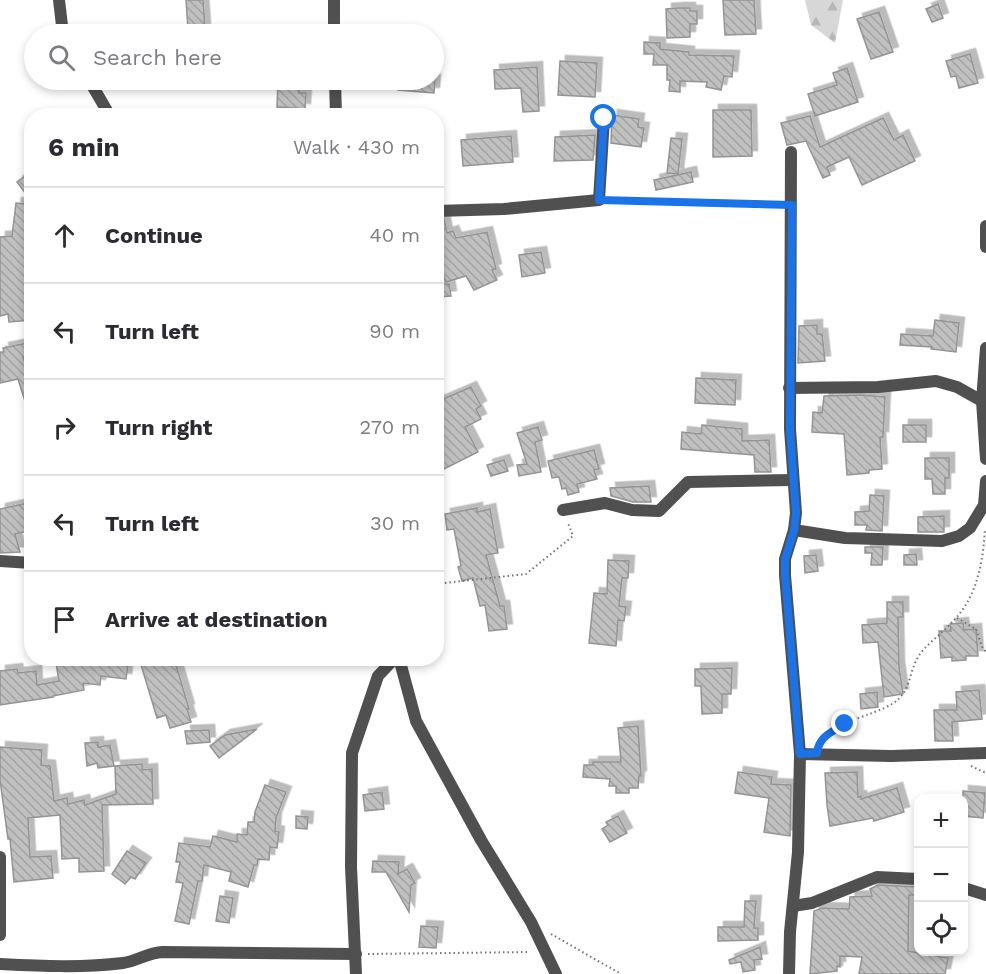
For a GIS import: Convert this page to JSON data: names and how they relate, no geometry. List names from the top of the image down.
{
  "page": {
    "search": "Search here",
    "heading": ["6 min", "Walk · 430 m"],
    "list": [
      ["Continue", "40 m"],
      ["Turn left", "90 m"],
      ["Turn right", "270 m"],
      ["Turn left", "30 m"],
      "Arrive at destination"
    ],
    "map_buttons": ["+", "−"]
  }
}
